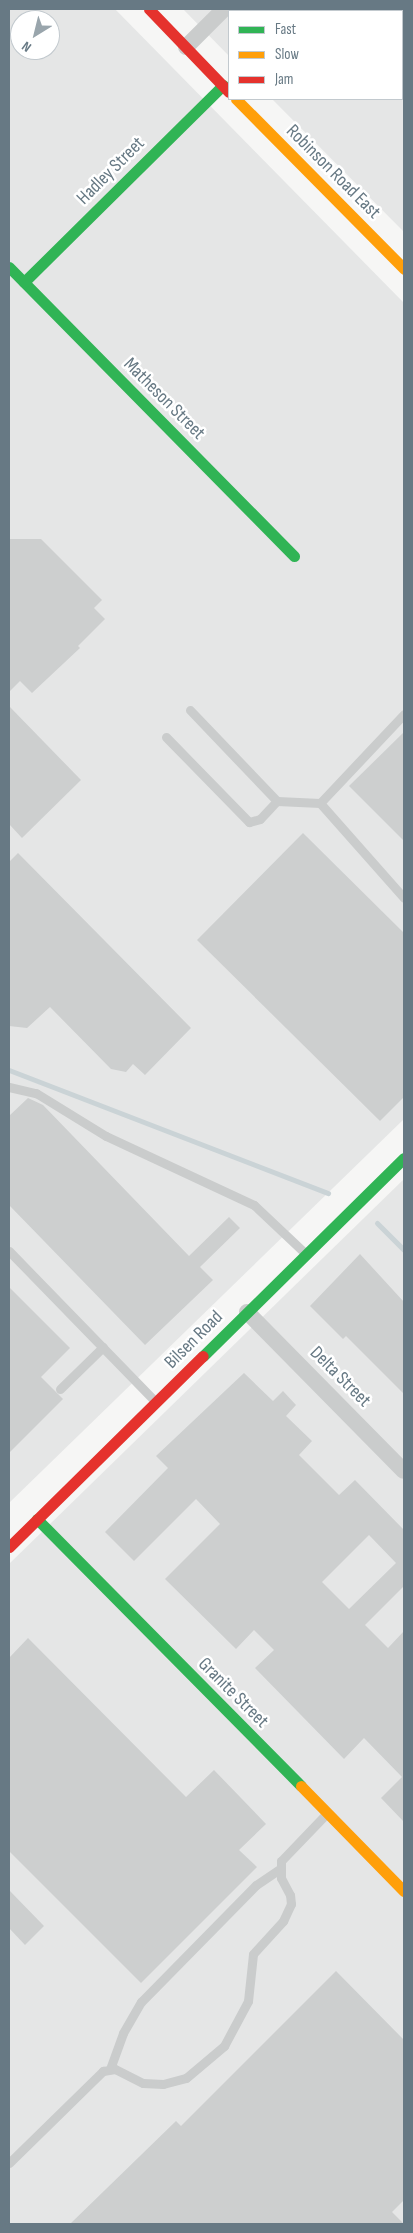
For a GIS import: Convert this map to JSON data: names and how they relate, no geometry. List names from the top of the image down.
{
  "streets": {
    "street": [
      "Hadley Street",
      "Robinson Road East",
      "Matheson Street",
      "Bilsen Road",
      "Delta Street",
      "Granite Street"
    ]
  },
  "crossings": [
    ["Hadley Street", "Matheson Street"],
    ["Bilsen Road", "Delta Street"],
    ["Bilsen Road", "Granite Street"]
  ],
  "legend": ["Fast", "Slow", "Jam"],
  "north": "bottom left"
}
